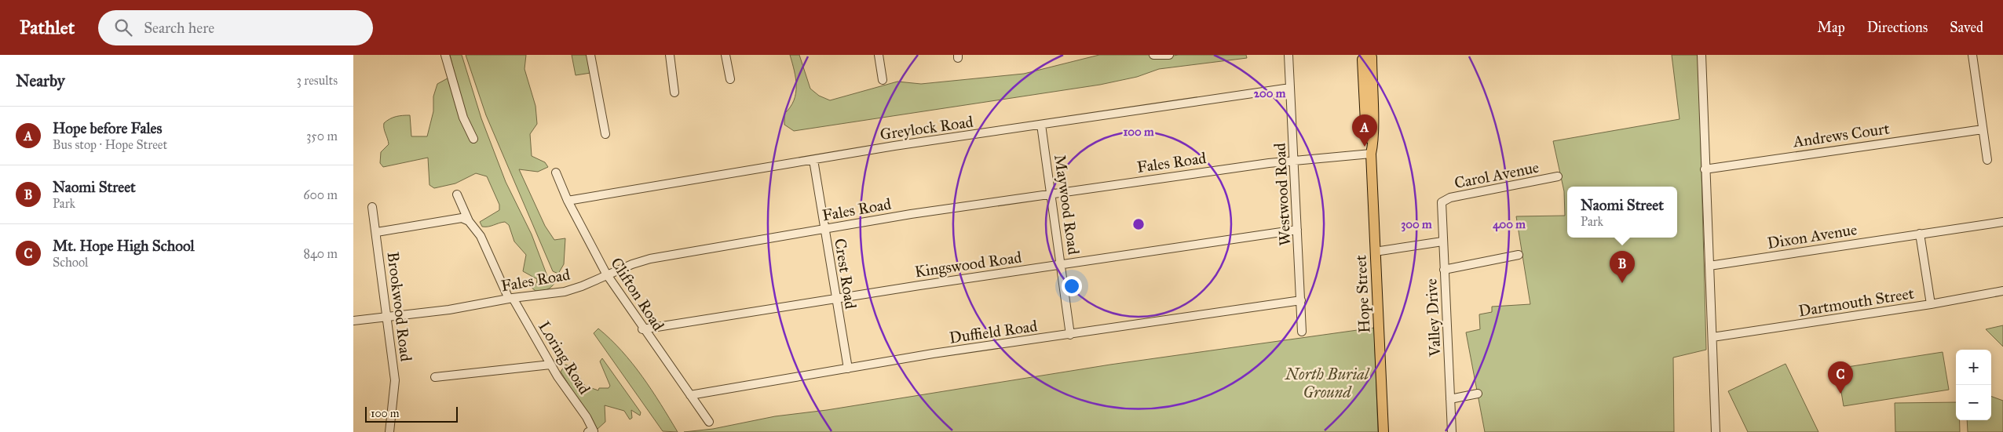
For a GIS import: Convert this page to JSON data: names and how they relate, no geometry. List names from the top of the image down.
{
  "streets": {
    "main road": ["Hope Street"],
    "street": [
      "Greylock Road",
      "Andrews Court",
      "Fales Road",
      "Carol Avenue",
      "Westwood Road",
      "Maywood Road",
      "Dixon Avenue",
      "Kingswood Road",
      "Crest Road",
      "Clifton Road",
      "Dartmouth Street",
      "Brookwood Road",
      "Valley Drive",
      "Duffield Road",
      "Loring Road"
    ]
  },
  "crossings": [
    ["Greylock Road", "Westwood Road"],
    ["Greylock Road", "Maywood Road"],
    ["Greylock Road", "Crest Road"],
    ["Greylock Road", "Clifton Road"],
    ["Fales Road", "Westwood Road"],
    ["Fales Road", "Maywood Road"],
    ["Fales Road", "Crest Road"],
    ["Fales Road", "Clifton Road"],
    ["Fales Road", "Hope Street"],
    ["Fales Road", "Brookwood Road"],
    ["Fales Road", "Loring Road"],
    ["Carol Avenue", "Valley Drive"],
    ["Westwood Road", "Kingswood Road"],
    ["Westwood Road", "Duffield Road"],
    ["Maywood Road", "Kingswood Road"],
    ["Maywood Road", "Duffield Road"],
    ["Kingswood Road", "Crest Road"],
    ["Kingswood Road", "Clifton Road"],
    ["Crest Road", "Duffield Road"],
    ["Clifton Road", "Duffield Road"]
  ],
  "parks": ["North Burial Ground"],
  "scale_bar": "100 m",
  "page": {
    "header": "Pathlet",
    "search": "Search here",
    "nav": ["Map", "Directions", "Saved"],
    "heading": ["Nearby", "3 results"],
    "list": [
      {
        "mark": "A",
        "name": "Hope before Fales",
        "note": "Bus stop · Hope Street",
        "value": "350 m"
      },
      {
        "mark": "B",
        "name": "Naomi Street",
        "note": "Park",
        "value": "600 m"
      },
      {
        "mark": "C",
        "name": "Mt. Hope High School",
        "note": "School",
        "value": "840 m"
      }
    ],
    "pins": ["A", "B", "C"],
    "popup": ["Naomi Street", "Park"],
    "map_buttons": ["+", "−"],
    "scale": "100 m"
  },
  "rings": [
    "200 m",
    "100 m",
    "300 m",
    "400 m"
  ]
}
